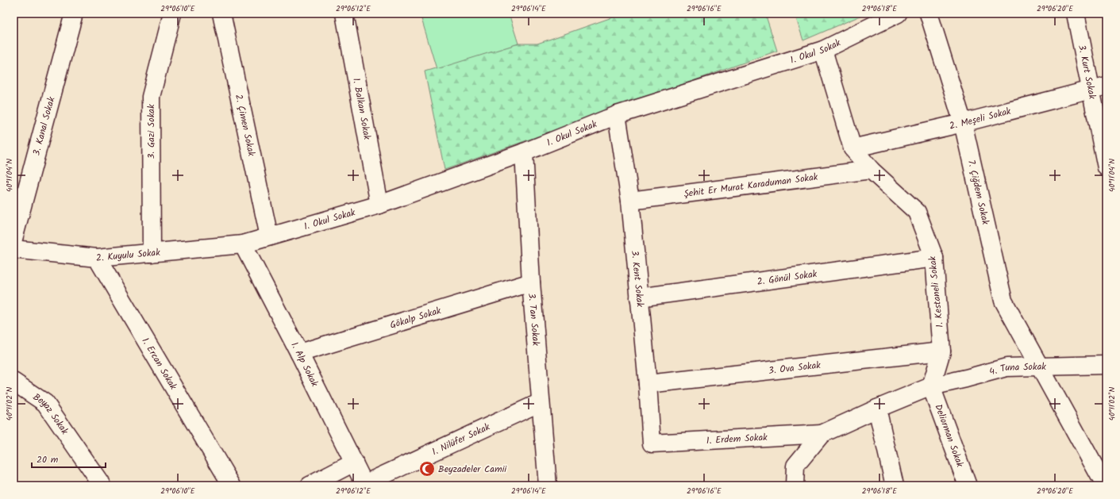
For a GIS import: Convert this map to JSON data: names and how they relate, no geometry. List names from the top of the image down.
{
  "streets": {
    "street": [
      "1. Okul Sokak",
      "3. Kurt Sokak",
      "1. Balkan Sokak",
      "2. Meşeli Sokak",
      "2. Çimen Sokak",
      "3. Kanal Sokak",
      "3. Gazi Sokak",
      "Şehit Er Murat Karaduman Sokak",
      "7. Çiğdem Sokak",
      "2. Kuyulu Sokak",
      "2. Gönül Sokak",
      "3. Kent Sokak",
      "1. Kestaneli Sokak",
      "Gökalp Sokak",
      "3. Tan Sokak",
      "1. Ercan Sokak",
      "1. Alp Sokak",
      "3. Ova Sokak",
      "4. Tuna Sokak",
      "Beyaz Sokak",
      "Deliorman Sokak",
      "1. Erdem Sokak",
      "1. Nilüfer Sokak"
    ]
  },
  "crossings": [
    ["1. Okul Sokak", "1. Balkan Sokak"],
    ["1. Okul Sokak", "2. Çimen Sokak"],
    ["1. Okul Sokak", "2. Kuyulu Sokak"],
    ["1. Okul Sokak", "3. Kent Sokak"],
    ["1. Okul Sokak", "1. Kestaneli Sokak"],
    ["1. Okul Sokak", "3. Tan Sokak"],
    ["1. Okul Sokak", "1. Alp Sokak"],
    ["3. Kurt Sokak", "2. Meşeli Sokak"],
    ["2. Meşeli Sokak", "7. Çiğdem Sokak"],
    ["2. Meşeli Sokak", "1. Kestaneli Sokak"],
    ["3. Gazi Sokak", "2. Kuyulu Sokak"],
    ["Şehit Er Murat Karaduman Sokak", "3. Kent Sokak"],
    ["Şehit Er Murat Karaduman Sokak", "1. Kestaneli Sokak"],
    ["7. Çiğdem Sokak", "4. Tuna Sokak"],
    ["2. Kuyulu Sokak", "1. Ercan Sokak"],
    ["2. Kuyulu Sokak", "1. Alp Sokak"],
    ["2. Gönül Sokak", "3. Kent Sokak"],
    ["2. Gönül Sokak", "1. Kestaneli Sokak"],
    ["3. Kent Sokak", "3. Ova Sokak"],
    ["3. Kent Sokak", "1. Erdem Sokak"],
    ["1. Kestaneli Sokak", "3. Ova Sokak"],
    ["1. Kestaneli Sokak", "4. Tuna Sokak"],
    ["1. Kestaneli Sokak", "Deliorman Sokak"],
    ["Gökalp Sokak", "3. Tan Sokak"],
    ["Gökalp Sokak", "1. Alp Sokak"],
    ["3. Tan Sokak", "1. Nilüfer Sokak"],
    ["1. Alp Sokak", "1. Nilüfer Sokak"],
    ["4. Tuna Sokak", "Deliorman Sokak"]
  ],
  "places": {
    "mosque": ["Beyzadeler Camii"]
  },
  "scale_bar": "20 m",
  "coordinates": [
    "29°06'10\"E",
    "29°06'12\"E",
    "29°06'14\"E",
    "29°06'16\"E",
    "29°06'18\"E",
    "29°06'20\"E",
    "40°11'04\"N",
    "40°11'02\"N"
  ]
}
